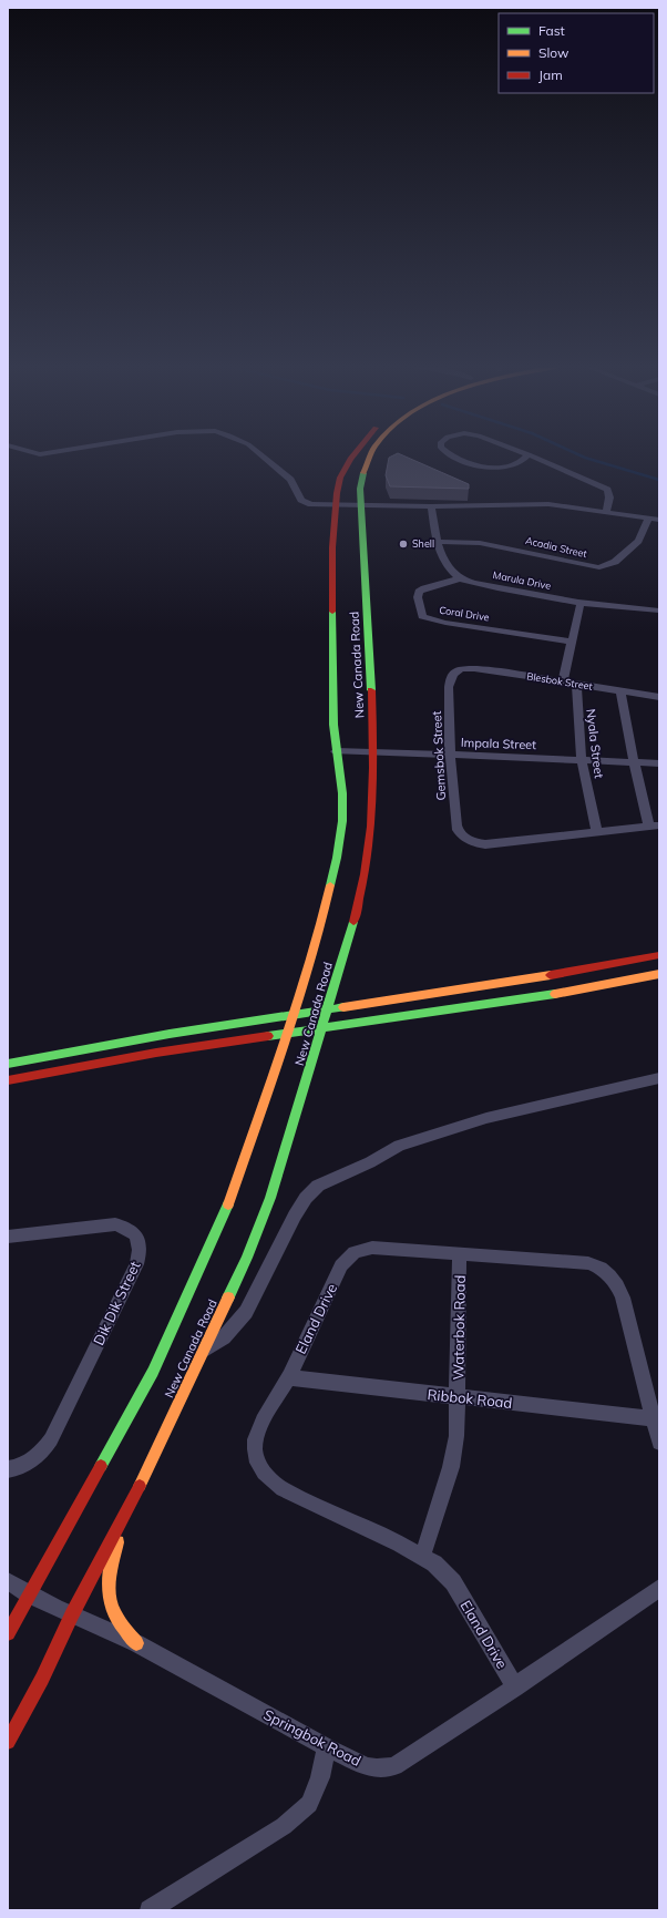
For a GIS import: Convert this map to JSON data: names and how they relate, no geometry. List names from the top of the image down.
{
  "streets": {
    "main road": ["New Canada Road"],
    "street": [
      "Acadia Street",
      "Marula Drive",
      "Coral Drive",
      "Blesbok Street",
      "Impala Street",
      "Nyala Street",
      "Gemsbok Street",
      "Dik Dik Street",
      "Eland Drive",
      "Waterbok Road",
      "Ribbok Road",
      "Springbok Road"
    ]
  },
  "crossings": [
    ["Marula Drive", "Coral Drive"],
    ["New Canada Road", "Impala Street"],
    ["New Canada Road", "Springbok Road"],
    ["Blesbok Street", "Nyala Street"],
    ["Blesbok Street", "Gemsbok Street"],
    ["Impala Street", "Nyala Street"],
    ["Impala Street", "Gemsbok Street"],
    ["Nyala Street", "Gemsbok Street"],
    ["Eland Drive", "Waterbok Road"],
    ["Eland Drive", "Ribbok Road"],
    ["Eland Drive", "Springbok Road"],
    ["Waterbok Road", "Ribbok Road"]
  ],
  "places": ["Shell"],
  "legend": ["Fast", "Slow", "Jam"]
}
